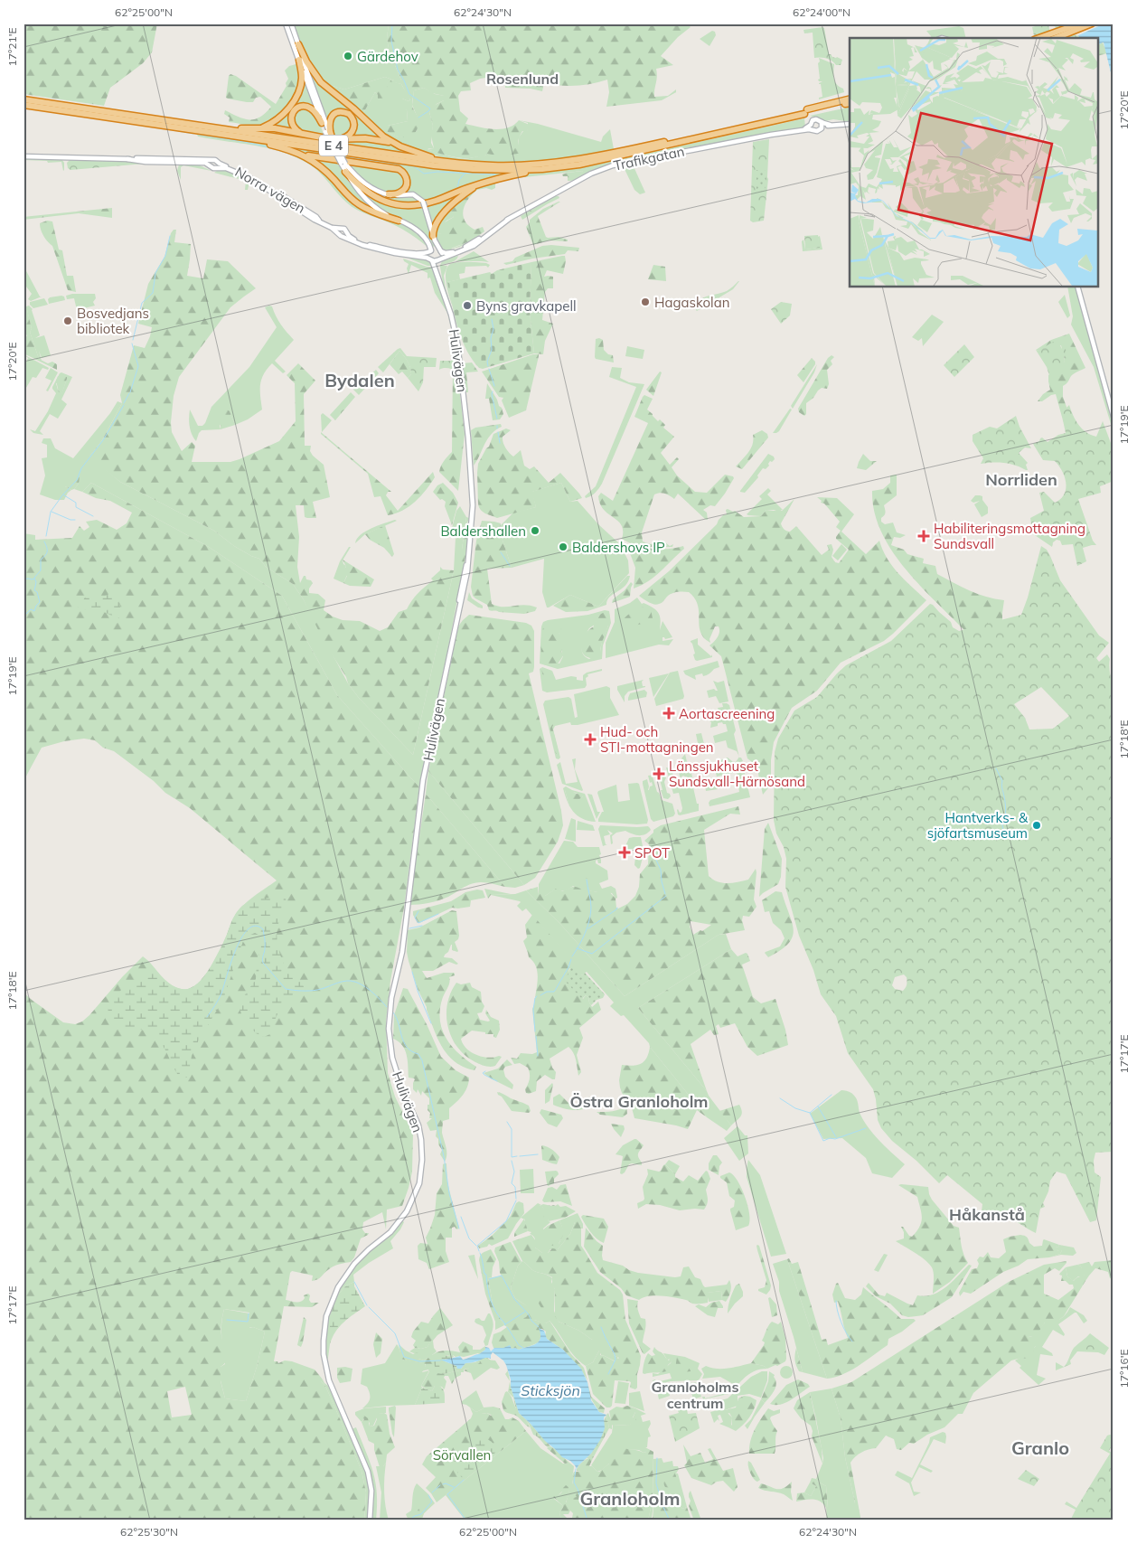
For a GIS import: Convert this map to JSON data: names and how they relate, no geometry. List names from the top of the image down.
{
  "streets": {
    "highway": ["E 4"],
    "main road": ["Trafikgatan", "Norra vägen", "Hulivägen"]
  },
  "crossings": [
    ["Trafikgatan", "Norra vägen"],
    ["Trafikgatan", "Hulivägen"],
    ["Norra vägen", "Hulivägen"]
  ],
  "districts": [
    "Rosenlund",
    "Bydalen",
    "Norrliden",
    "Östra Granloholm",
    "Håkanstå",
    "Granloholms centrum",
    "Granlo",
    "Granloholm"
  ],
  "water": ["Sticksjön"],
  "parks": ["Sörvallen"],
  "places": {
    "other": [
      "Gärdehov",
      "Hagaskolan",
      "Byns gravkapell",
      "Bosvedjans bibliotek",
      "Baldershallen",
      "Baldershovs IP",
      "Hantverks- & sjöfartsmuseum"
    ],
    "health": [
      "Habiliteringsmottagning Sundsvall",
      "Aortascreening",
      "Hud- och STI-mottagningen",
      "Länssjukhuset Sundsvall-Härnösand",
      "SPOT"
    ]
  },
  "coordinates": [
    "62°25'00\"N",
    "62°24'30\"N",
    "62°24'00\"N",
    "17°21'E",
    "17°20'E",
    "17°19'E",
    "17°18'E",
    "17°17'E",
    "17°16'E",
    "62°25'30\"N"
  ]
}
